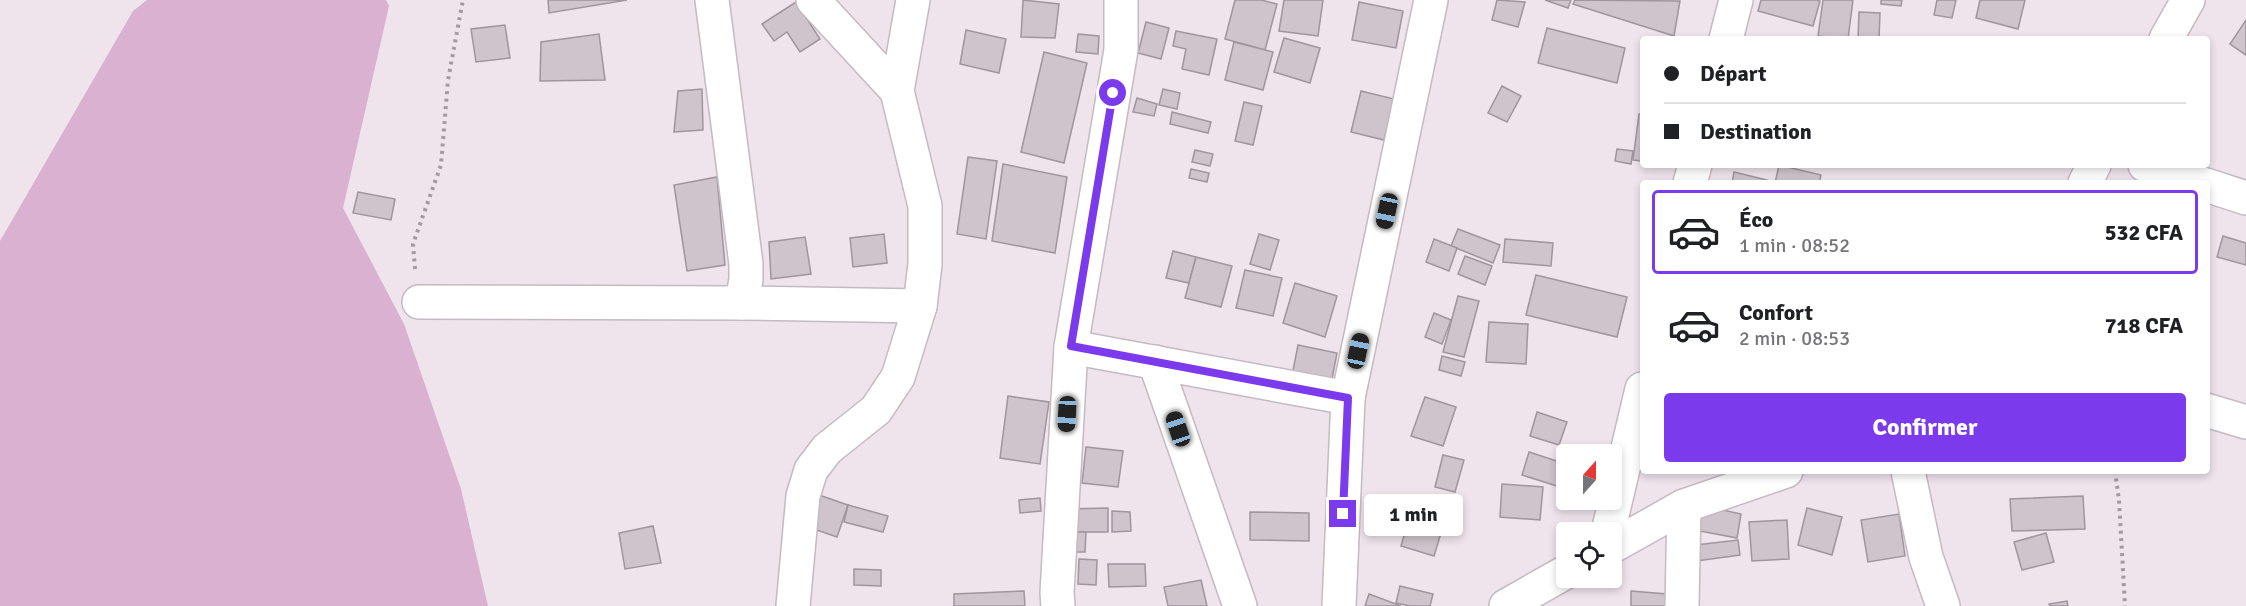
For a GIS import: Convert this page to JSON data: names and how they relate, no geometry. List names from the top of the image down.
{
  "north": "top",
  "page": {
    "banner": ["Départ", "Destination"],
    "list": [
      {
        "name": "Éco",
        "note": "1 min · 08:52",
        "value": "532 CFA"
      },
      {
        "name": "Confort",
        "note": "2 min · 08:53",
        "value": "718 CFA"
      }
    ],
    "buttons": "Confirmer",
    "bubble": "1 min"
  }
}
